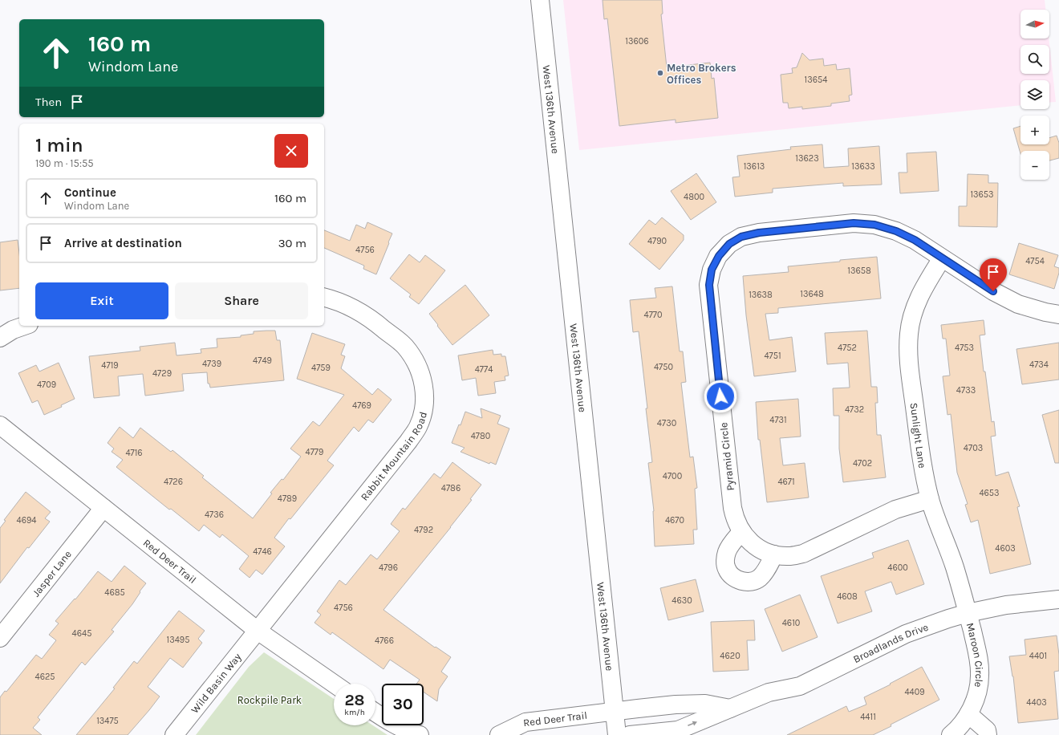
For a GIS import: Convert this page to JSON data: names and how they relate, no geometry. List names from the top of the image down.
{
  "streets": {
    "street": [
      "West 136th Avenue",
      "Sunlight Lane",
      "Rabbit Mountain Road",
      "Pyramid Circle",
      "Red Deer Trail",
      "Jasper Lane",
      "Broadlands Drive",
      "Maroon Circle",
      "Wild Basin Way"
    ]
  },
  "crossings": [
    ["West 136th Avenue", "Red Deer Trail"],
    ["Sunlight Lane", "Pyramid Circle"],
    ["Sunlight Lane", "Broadlands Drive"],
    ["Sunlight Lane", "Maroon Circle"],
    ["Rabbit Mountain Road", "Red Deer Trail"],
    ["Rabbit Mountain Road", "Wild Basin Way"],
    ["Red Deer Trail", "Jasper Lane"],
    ["Red Deer Trail", "Wild Basin Way"],
    ["Broadlands Drive", "Maroon Circle"]
  ],
  "parks": ["Rockpile Park"],
  "places": ["Metro Brokers Offices"],
  "house_numbers": [
    "13606",
    "13654",
    "13623",
    "13613",
    "13633",
    "13653",
    "4800",
    "4790",
    "4756",
    "4754",
    "13658",
    "13648",
    "13638",
    "4770",
    "4752",
    "4753",
    "4751",
    "4749",
    "4739",
    "4734",
    "4719",
    "4750",
    "4759",
    "4774",
    "4729",
    "4709",
    "4733",
    "4769",
    "4732",
    "4731",
    "4730",
    "4780",
    "4703",
    "4779",
    "4716",
    "4702",
    "4700",
    "4726",
    "4671",
    "4786",
    "4653",
    "4789",
    "4736",
    "4694",
    "4670",
    "4792",
    "4603",
    "4746",
    "4796",
    "4600",
    "4685",
    "4608",
    "4630",
    "4756",
    "4610",
    "4645",
    "13495",
    "4766",
    "4620",
    "4401",
    "4625",
    "4409",
    "4403",
    "4411",
    "13475"
  ],
  "north": "right",
  "page": {
    "map_buttons": ["+", "−"],
    "turn": ["160 m", "Windom Lane"],
    "then": "Then",
    "heading": ["1 min", "190 m · 15:55"],
    "list": [
      {
        "name": "Continue",
        "note": "Windom Lane",
        "value": "160 m"
      },
      {
        "name": "Arrive at destination",
        "value": "30 m"
      }
    ],
    "buttons": ["Exit", "Share"],
    "speed": "28 km/h",
    "limit": "30"
  }
}
